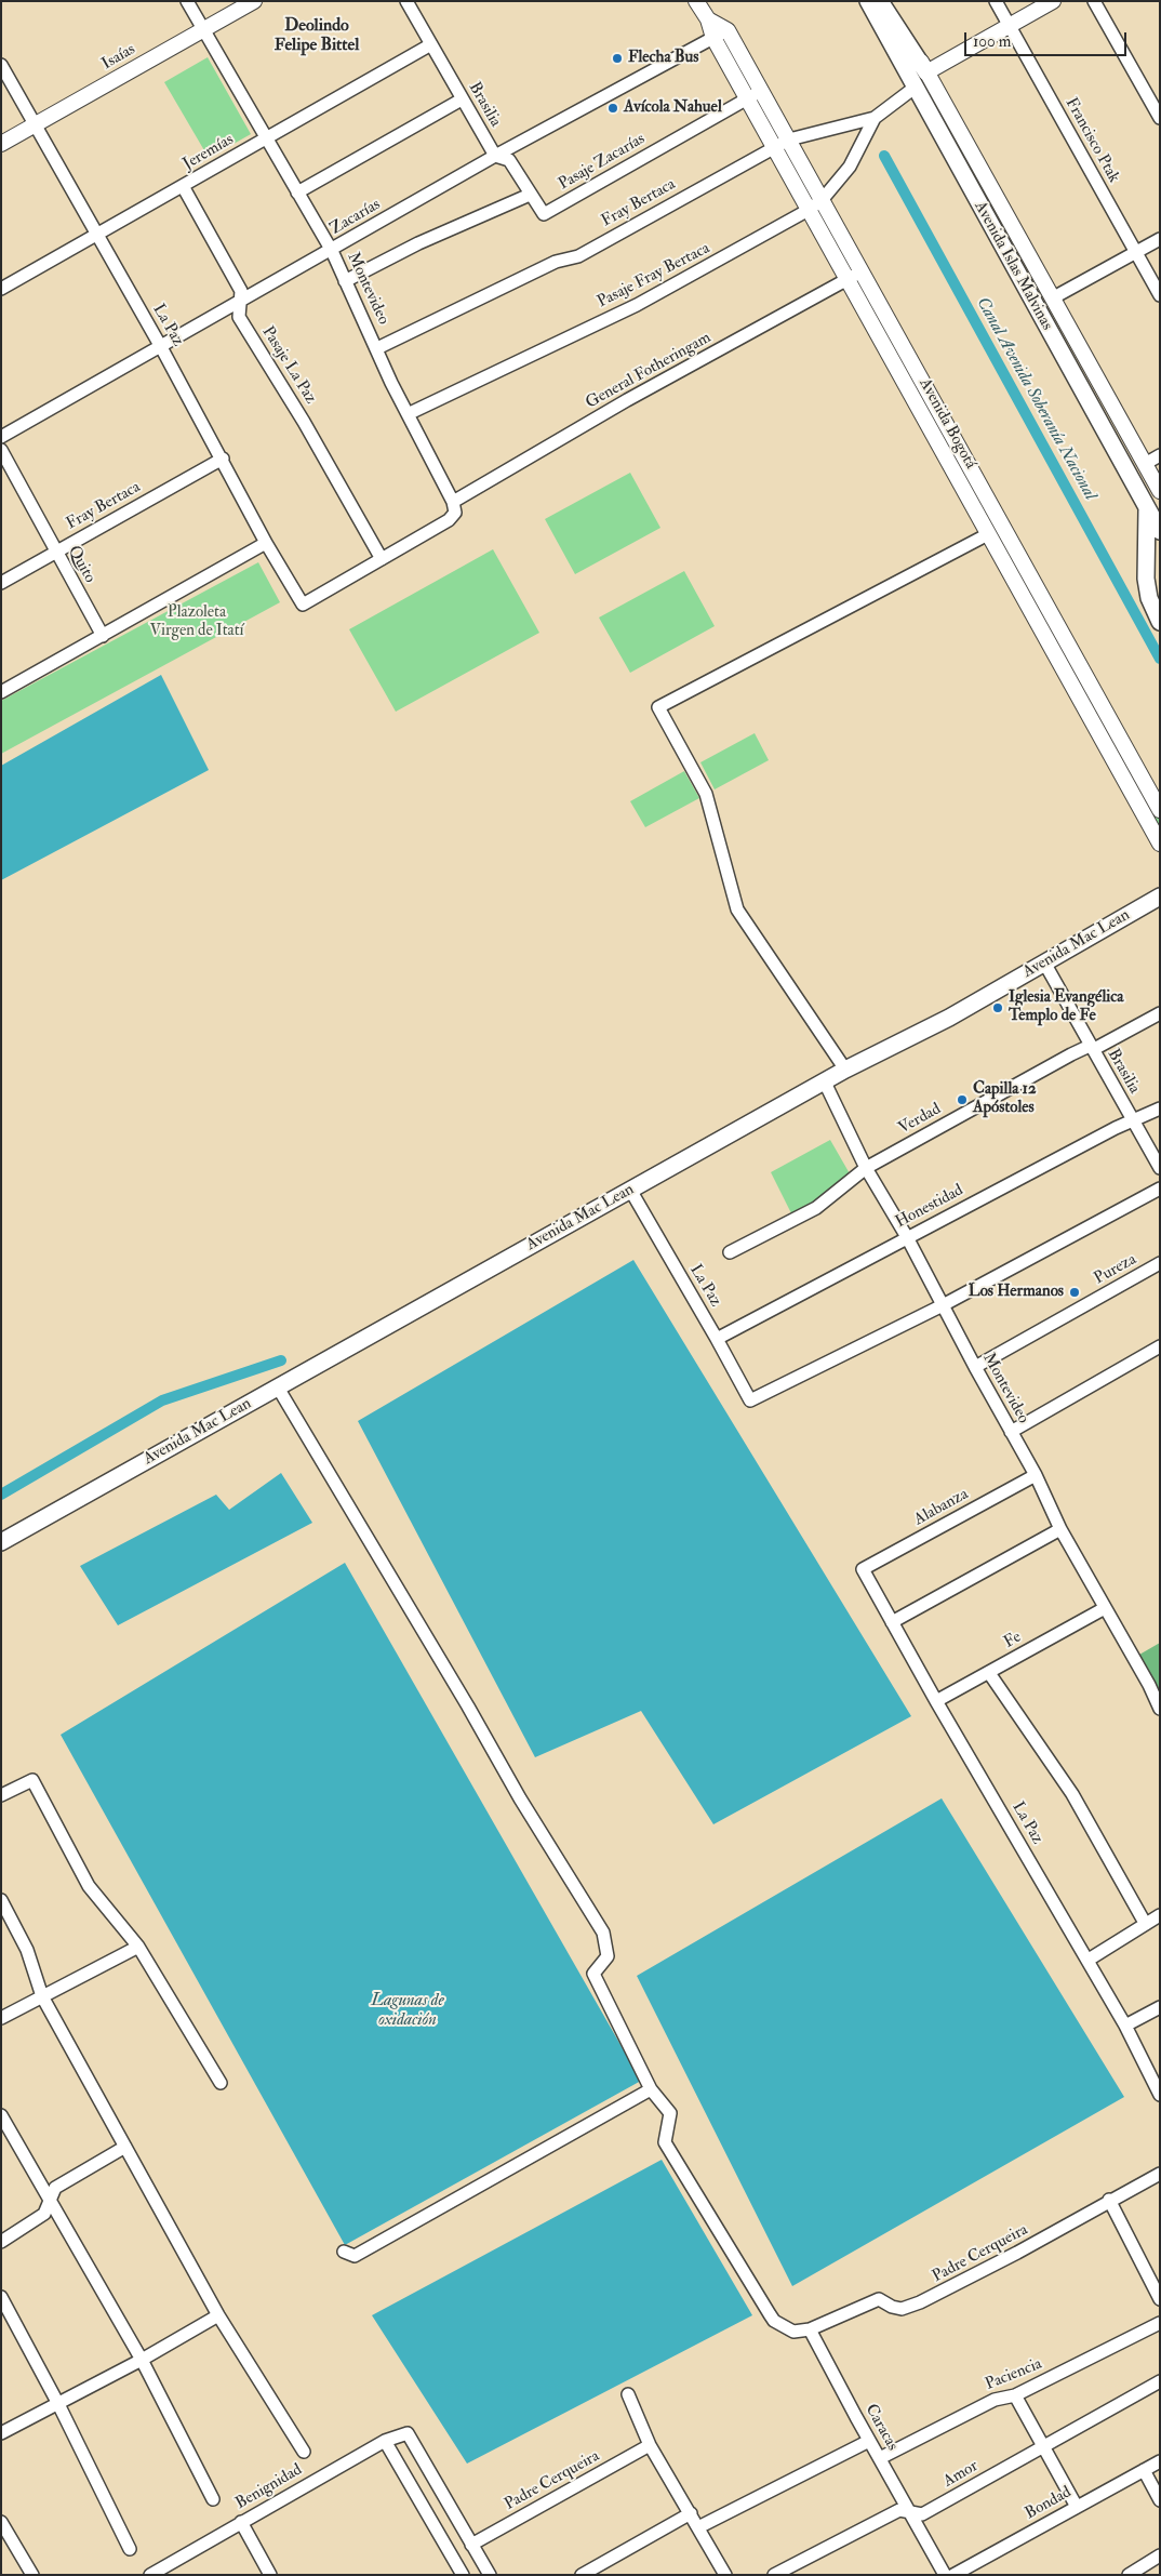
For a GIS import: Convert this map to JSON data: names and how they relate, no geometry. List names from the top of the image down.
{
  "streets": {
    "main road": ["Avenida Islas Malvinas", "Avenida Mac Lean"],
    "street": [
      "Isaías",
      "Brasilia",
      "Francisco Ptak",
      "Jeremías",
      "Pasaje Zacarías",
      "Fray Bertaca",
      "Zacarías",
      "Pasaje Fray Bertaca",
      "Montevideo",
      "La Paz",
      "Pasaje La Paz",
      "General Fotheringam",
      "Avenida Bogotá",
      "Quito",
      "Verdad",
      "Honestidad",
      "Pureza",
      "Alabanza",
      "Fe",
      "Padre Cerqueira",
      "Paciencia",
      "Caracas",
      "Amor",
      "Benignidad",
      "Bondad"
    ]
  },
  "crossings": [
    ["Isaías", "Montevideo"],
    ["Isaías", "La Paz"],
    ["Brasilia", "Jeremías"],
    ["Brasilia", "Pasaje Zacarías"],
    ["Brasilia", "Zacarías"],
    ["Brasilia", "Avenida Mac Lean"],
    ["Brasilia", "Verdad"],
    ["Brasilia", "Honestidad"],
    ["Jeremías", "Montevideo"],
    ["Jeremías", "La Paz"],
    ["Jeremías", "Pasaje La Paz"],
    ["Pasaje Zacarías", "Avenida Bogotá"],
    ["Fray Bertaca", "Avenida Islas Malvinas"],
    ["Fray Bertaca", "Pasaje Fray Bertaca"],
    ["Fray Bertaca", "Montevideo"],
    ["Fray Bertaca", "La Paz"],
    ["Fray Bertaca", "Avenida Bogotá"],
    ["Fray Bertaca", "Quito"],
    ["Zacarías", "Montevideo"],
    ["Zacarías", "La Paz"],
    ["Zacarías", "Pasaje La Paz"],
    ["Zacarías", "Avenida Bogotá"],
    ["Pasaje Fray Bertaca", "Montevideo"],
    ["Pasaje Fray Bertaca", "Avenida Bogotá"],
    ["Montevideo", "La Paz"],
    ["Montevideo", "General Fotheringam"],
    ["Montevideo", "Avenida Mac Lean"],
    ["Montevideo", "Verdad"],
    ["Montevideo", "Honestidad"],
    ["Montevideo", "Pureza"],
    ["Montevideo", "Alabanza"],
    ["Montevideo", "Fe"],
    ["La Paz", "General Fotheringam"],
    ["La Paz", "Avenida Mac Lean"],
    ["La Paz", "Honestidad"],
    ["La Paz", "Alabanza"],
    ["La Paz", "Fe"],
    ["Pasaje La Paz", "General Fotheringam"],
    ["General Fotheringam", "Avenida Bogotá"],
    ["Padre Cerqueira", "Caracas"],
    ["Padre Cerqueira", "Benignidad"],
    ["Paciencia", "Caracas"],
    ["Caracas", "Amor"]
  ],
  "districts": ["Deolindo Felipe Bittel"],
  "water": ["Canal Avenida Soberanía Nacional", "Lagunas de oxidación"],
  "parks": ["Plazoleta Virgen de Itatí"],
  "places": [
    "Flecha Bus",
    "Avícola Nahuel",
    "Iglesia Evangélica Templo de Fe",
    "Capilla 12 Apóstoles",
    "Los Hermanos"
  ],
  "scale_bar": "100 m"
}
